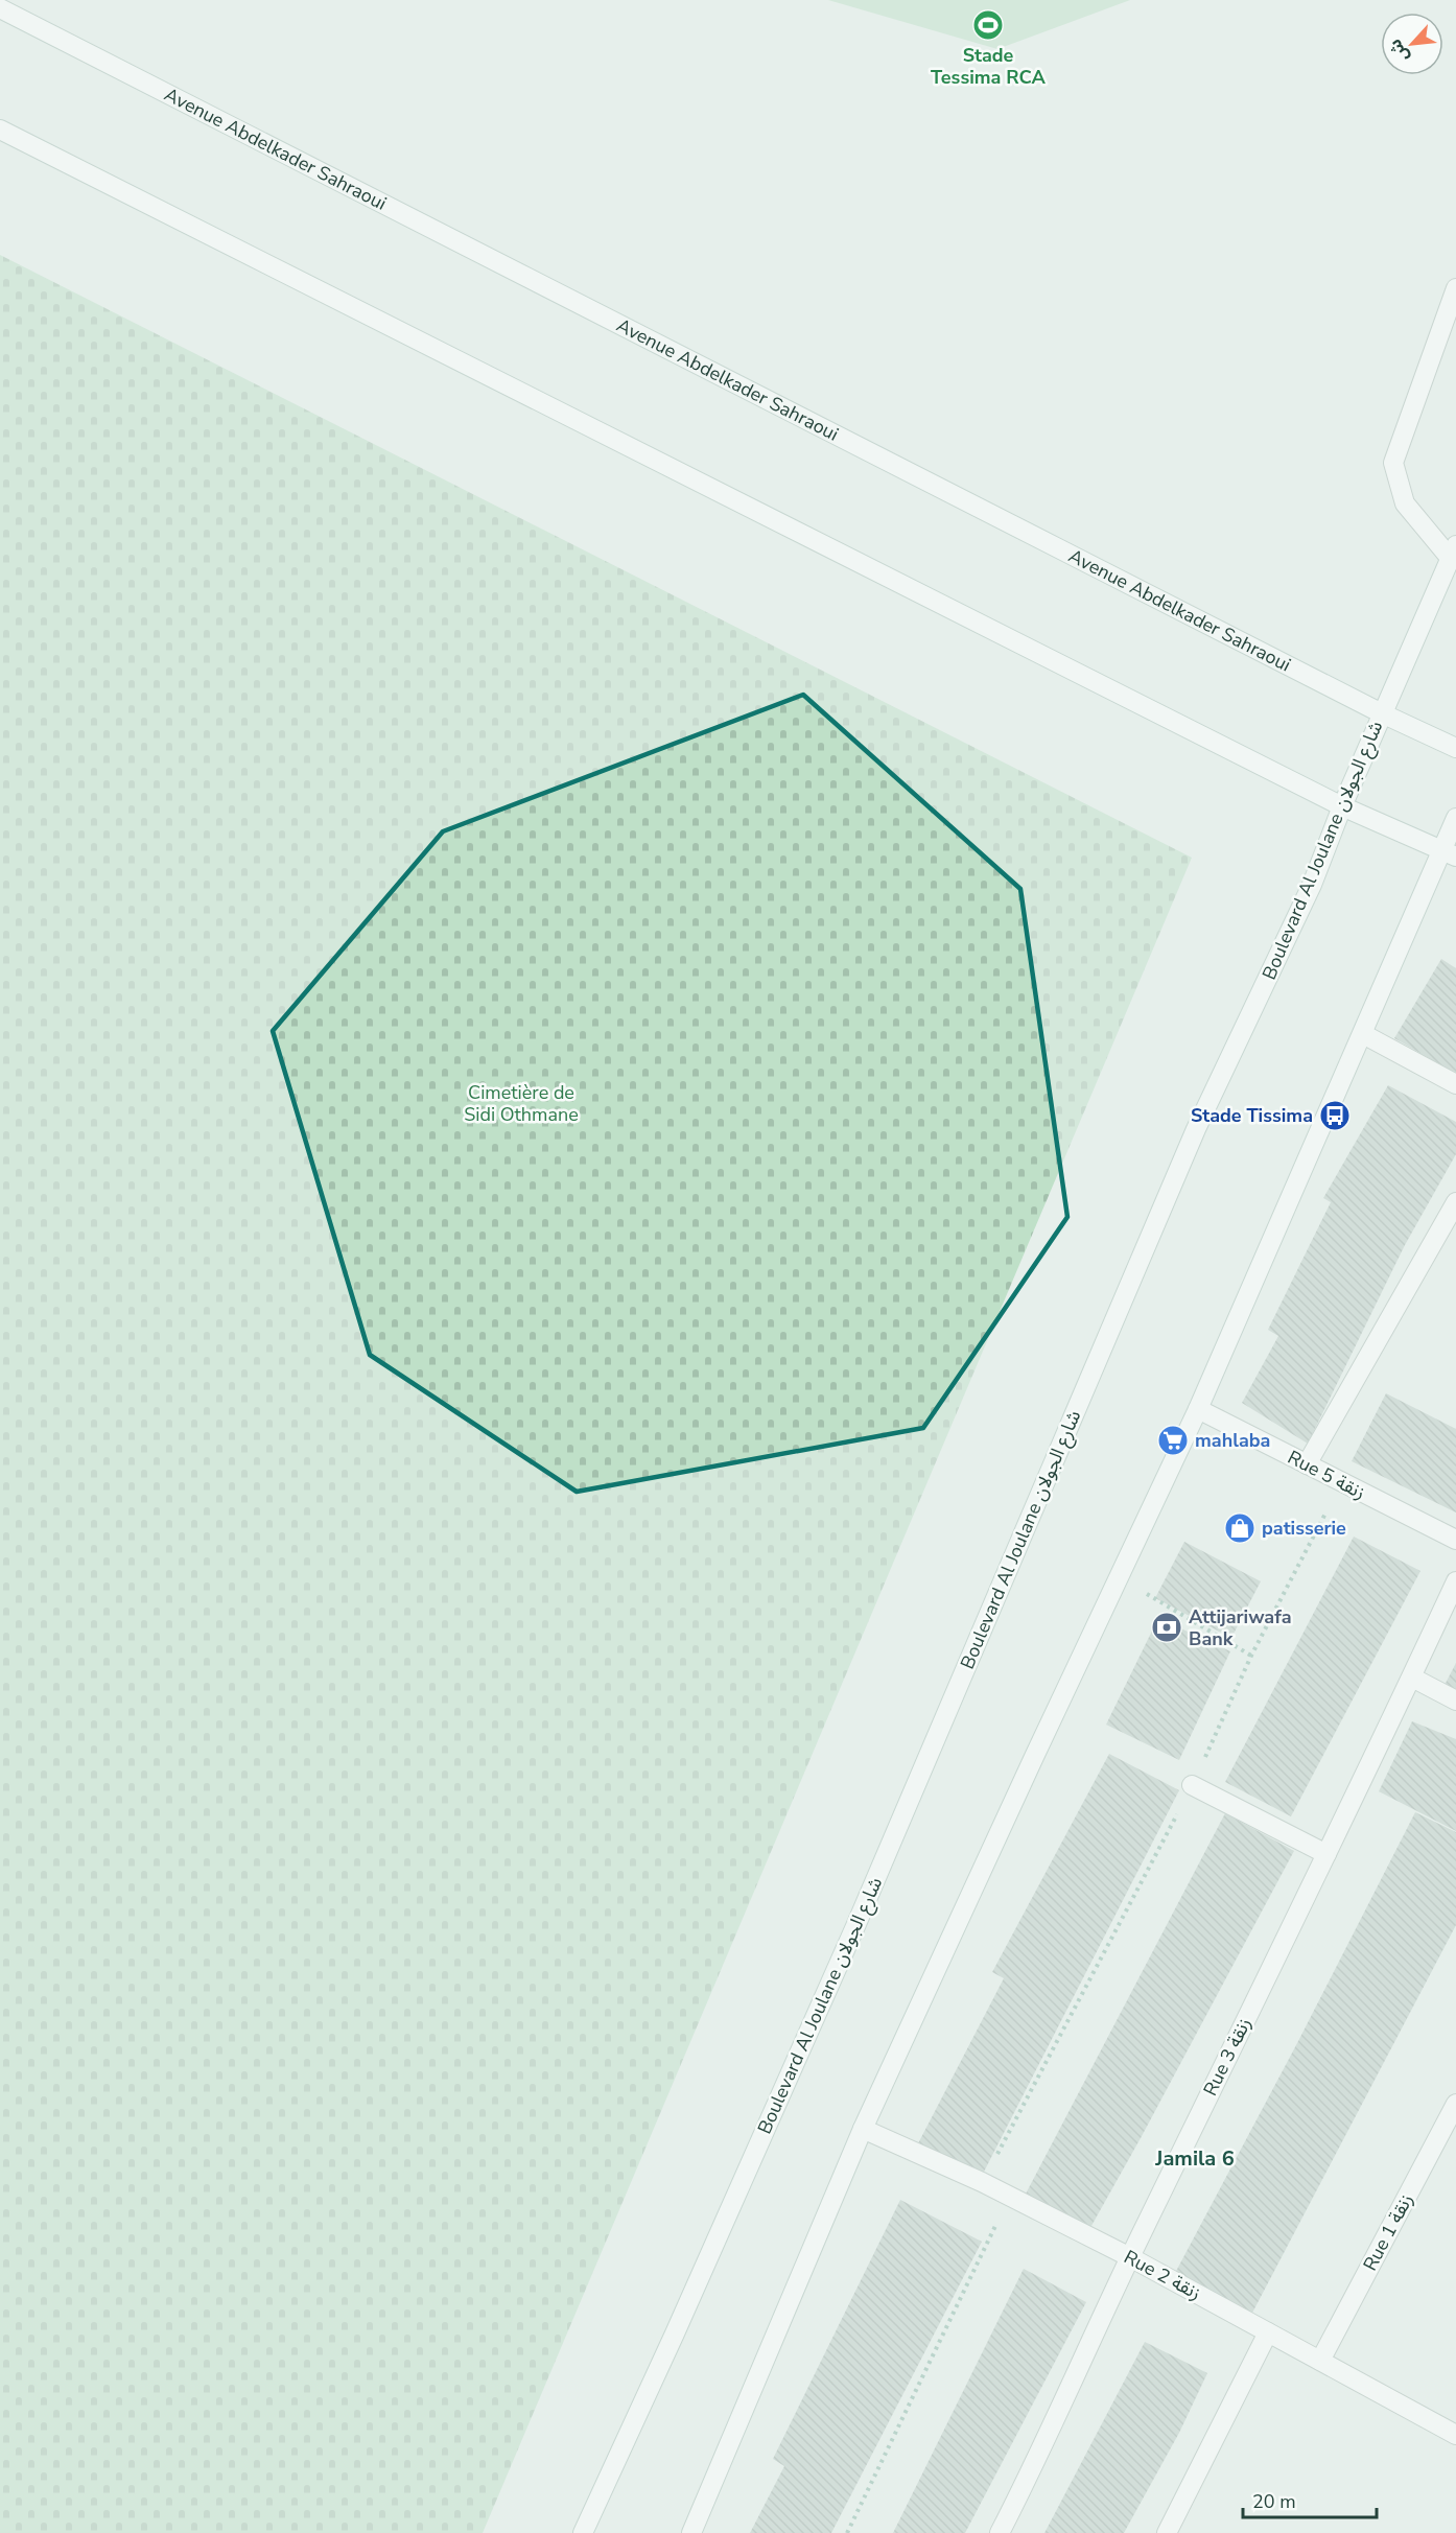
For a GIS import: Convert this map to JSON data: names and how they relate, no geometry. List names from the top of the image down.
{
  "streets": {
    "main road": [
      "Avenue Abdelkader Sahraoui",
      "Boulevard Al Joulane شارع الجولان",
      "Rue 5 زنقة",
      "Rue 3 زنقة",
      "Rue 1 زنقة",
      "Rue 2 زنقة"
    ]
  },
  "crossings": [
    ["Avenue Abdelkader Sahraoui", "Boulevard Al Joulane شارع الجولان"],
    ["Rue 3 زنقة", "Rue 2 زنقة"],
    ["Rue 1 زنقة", "Rue 2 زنقة"]
  ],
  "districts": ["Jamila 6"],
  "parks": ["Cimetière de Sidi Othmane"],
  "places": {
    "sports": ["Stade Tessima RCA"],
    "bus stop": ["Stade Tissima"],
    "supermarket": ["mahlaba"],
    "shop": ["patisserie"],
    "bank": ["Attijariwafa Bank"]
  },
  "scale_bar": "20 m",
  "north": "bottom left"
}
